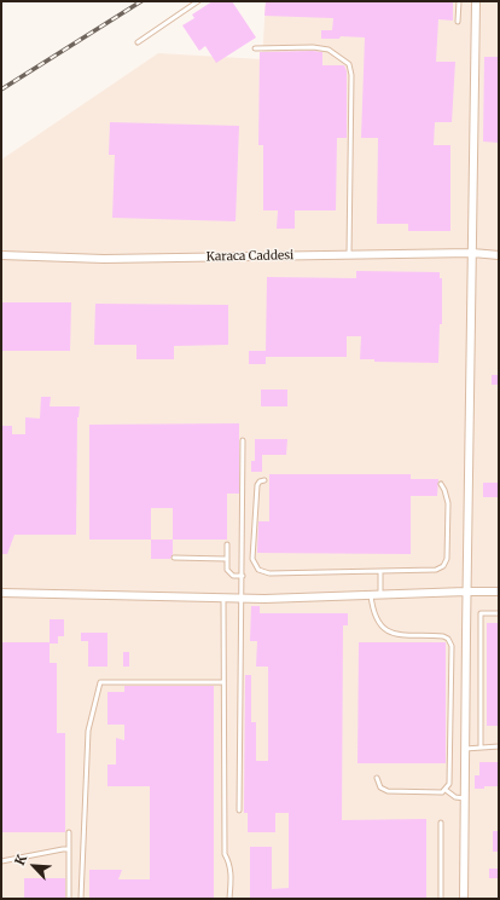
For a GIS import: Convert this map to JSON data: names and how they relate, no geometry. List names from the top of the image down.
{
  "streets": {
    "street": ["Karaca Caddesi"]
  },
  "north": "top left"
}
